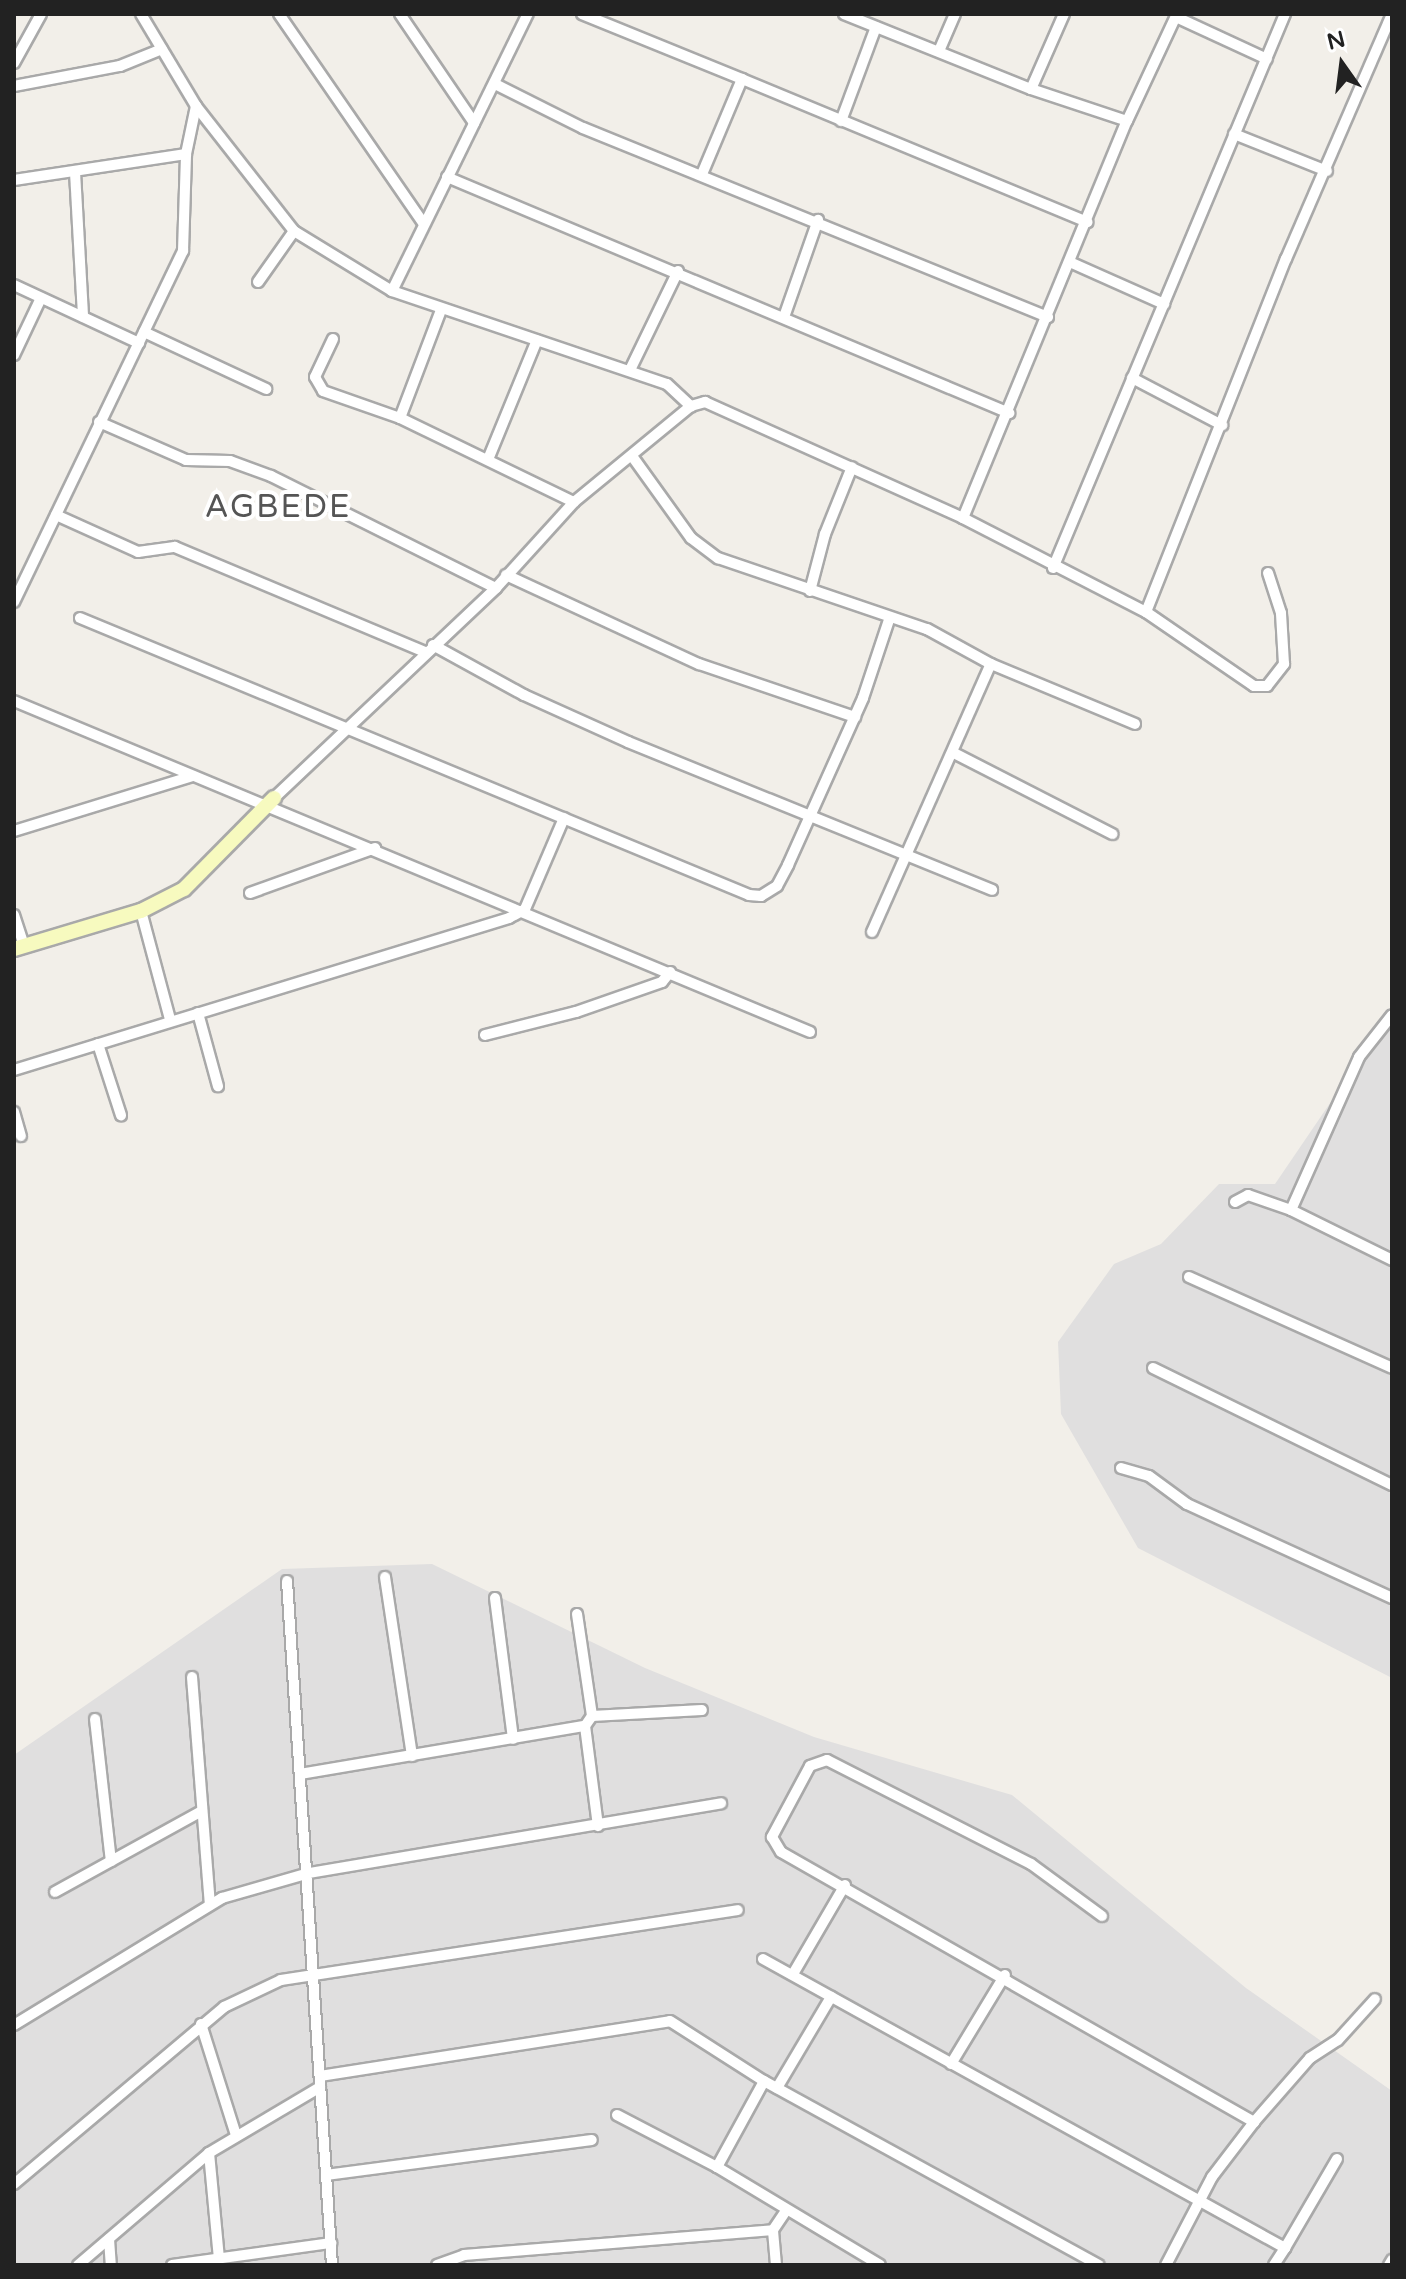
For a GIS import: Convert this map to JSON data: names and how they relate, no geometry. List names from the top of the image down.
{
  "districts": ["AGBEDE"],
  "north": "top"
}
